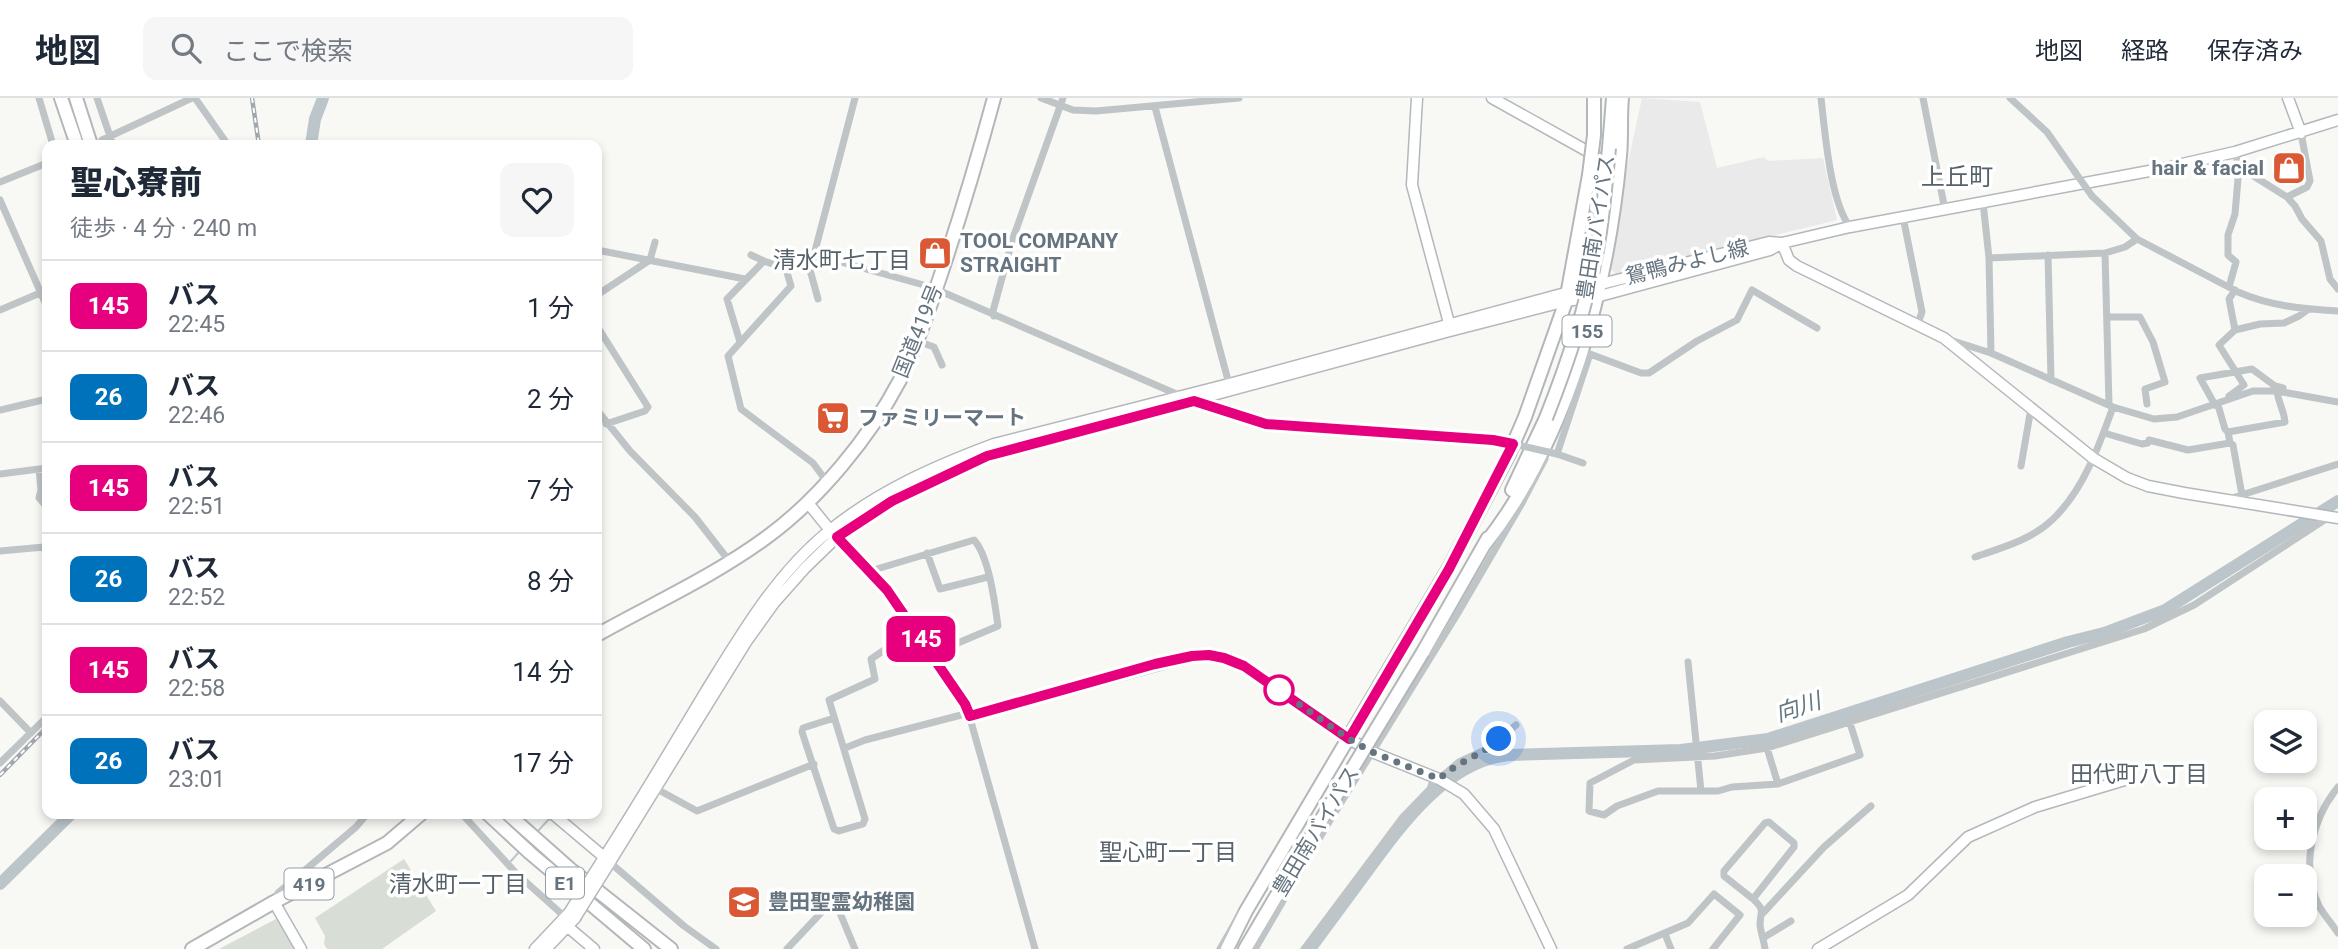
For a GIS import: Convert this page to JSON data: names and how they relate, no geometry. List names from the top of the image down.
{
  "streets": {
    "highway": [
      "豊田南バイパス",
      "国道419号",
      "155",
      "E1",
      "419"
    ],
    "street": ["鴛鴨みよし線"]
  },
  "crossings": [
    ["豊田南バイパス", "155"],
    ["鴛鴨みよし線", "155"]
  ],
  "districts": [
    "上丘町",
    "清水町七丁目",
    "田代町八丁目",
    "聖心町一丁目",
    "清水町一丁目"
  ],
  "water": ["向川"],
  "places": {
    "shop": ["hair & facial", "TOOL COMPANY STRAIGHT"],
    "supermarket": ["ファミリーマート"],
    "school or university": ["豊田聖霊幼稚園"]
  },
  "lines": ["bus line 145"],
  "page": {
    "header": "地図",
    "search": "ここで検索",
    "nav": ["地図", "経路", "保存済み"],
    "on_map": "145",
    "heading": ["聖心寮前", "徒歩 · 4 分 · 240 m"],
    "list": [
      {
        "mark": "145",
        "name": "バス",
        "note": "22:45",
        "value": "1 分"
      },
      {
        "mark": "26",
        "name": "バス",
        "note": "22:46",
        "value": "2 分"
      },
      {
        "mark": "145",
        "name": "バス",
        "note": "22:51",
        "value": "7 分"
      },
      {
        "mark": "26",
        "name": "バス",
        "note": "22:52",
        "value": "8 分"
      },
      {
        "mark": "145",
        "name": "バス",
        "note": "22:58",
        "value": "14 分"
      },
      {
        "mark": "26",
        "name": "バス",
        "note": "23:01",
        "value": "17 分"
      }
    ],
    "map_buttons": ["+", "−"]
  }
}
